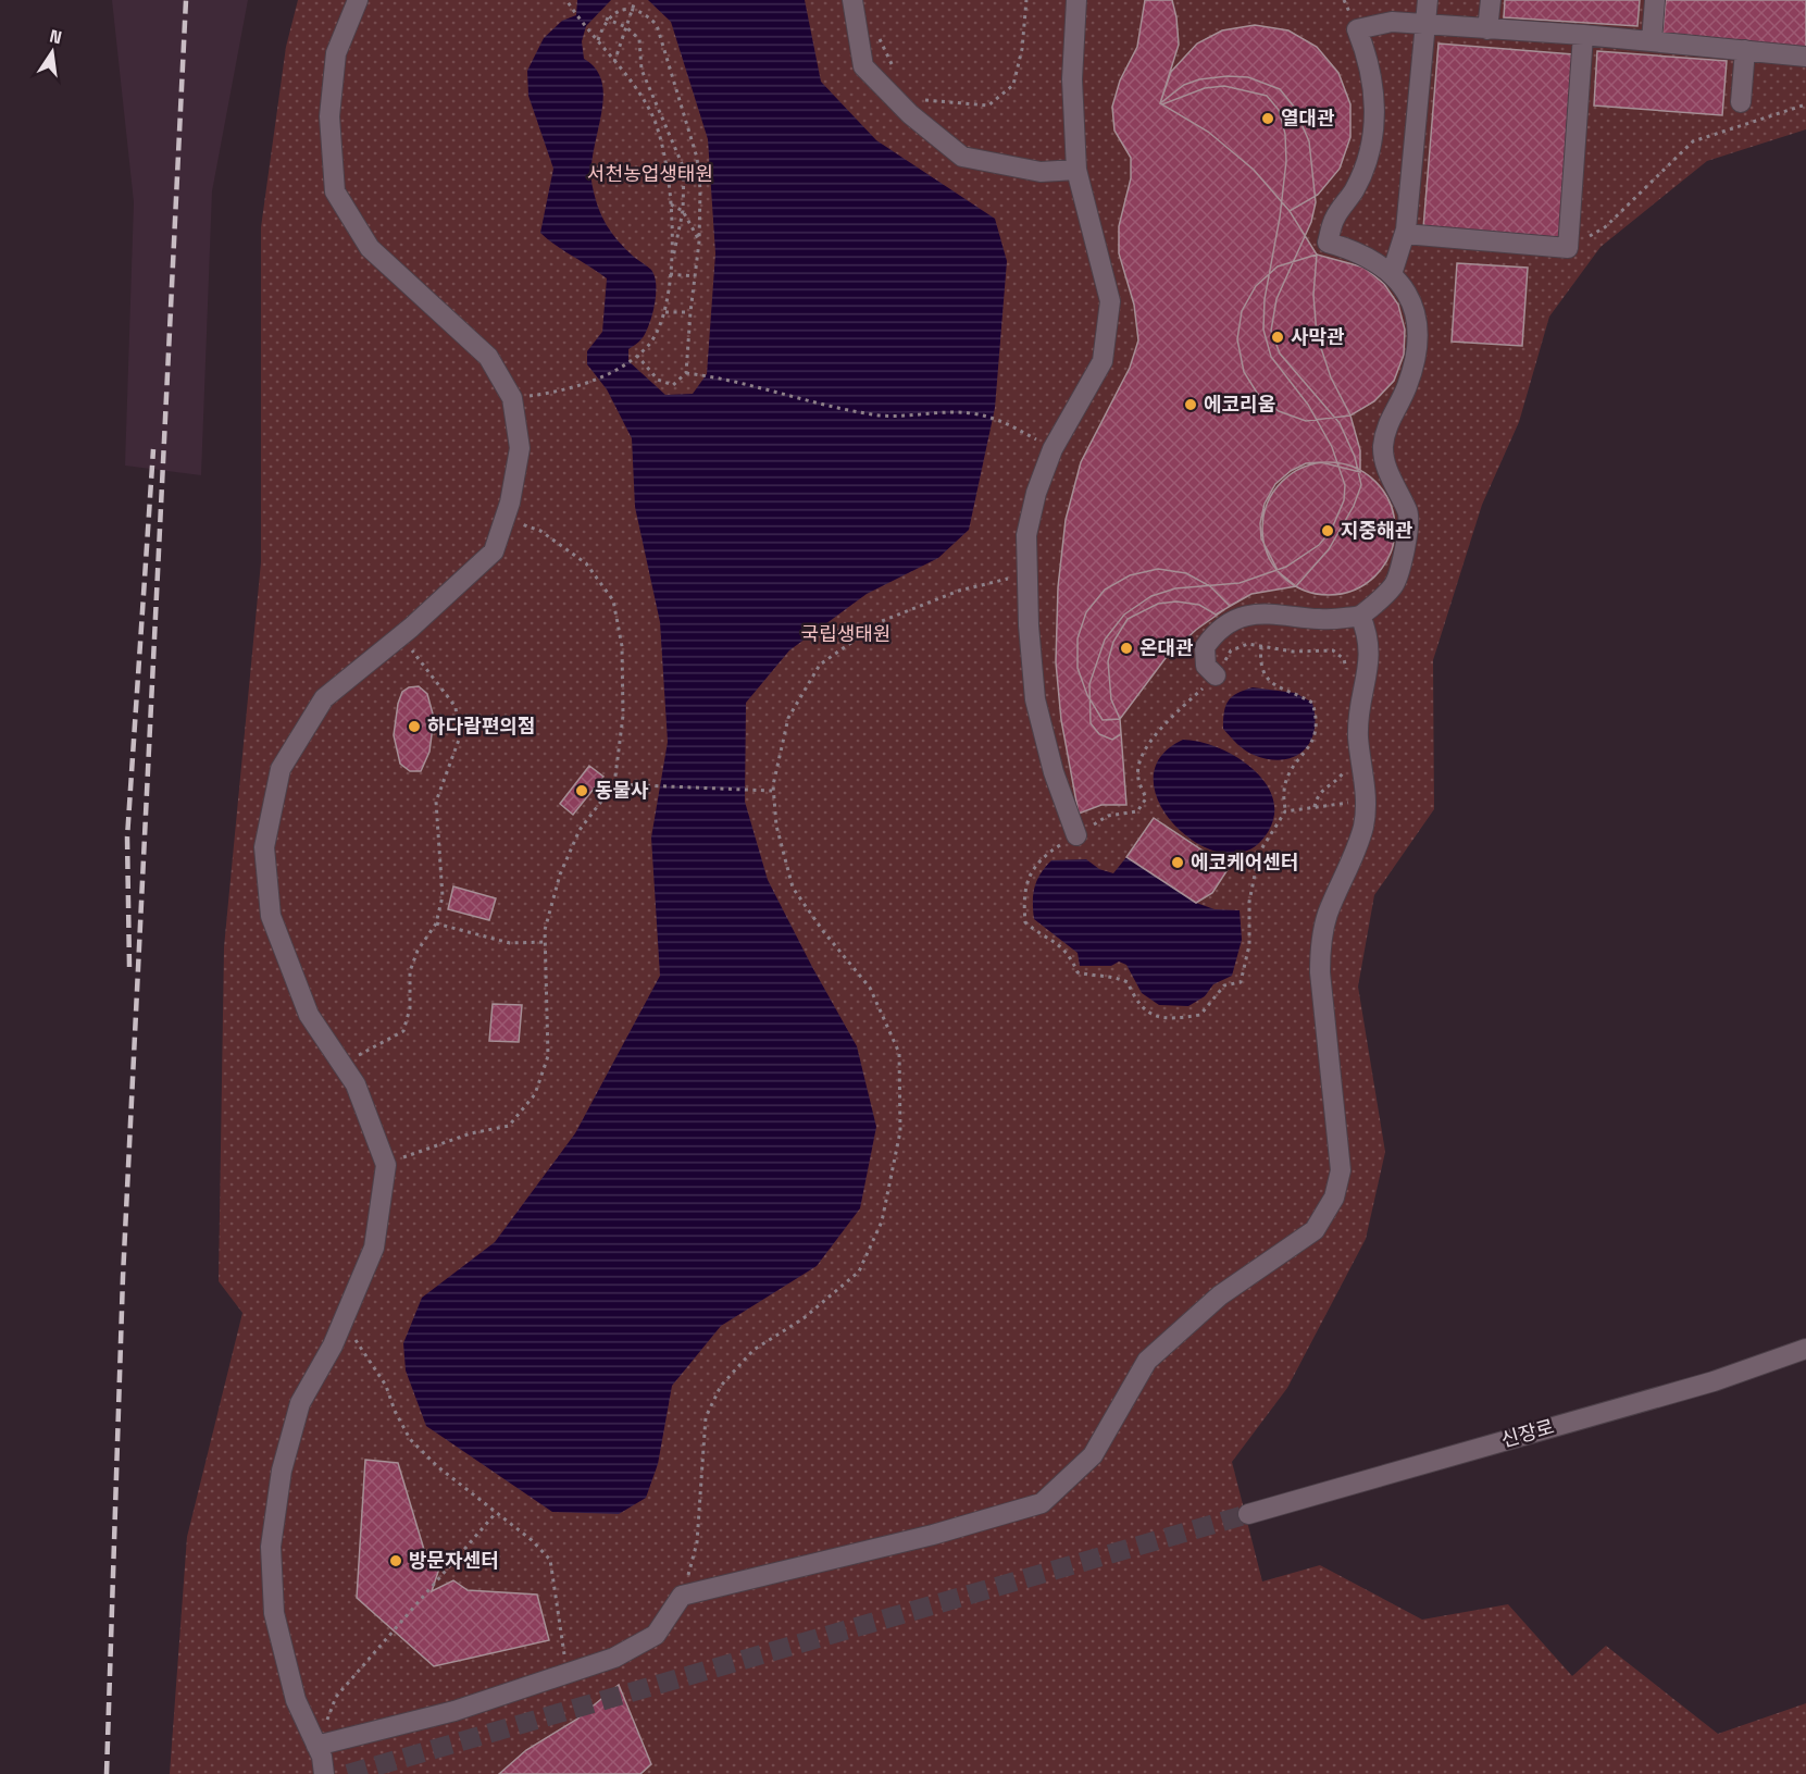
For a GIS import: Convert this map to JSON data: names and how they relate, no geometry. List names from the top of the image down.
{
  "streets": {
    "street": ["신장로"]
  },
  "parks": ["서천농업생태원", "국립생태원"],
  "places": [
    "열대관",
    "사막관",
    "에코리움",
    "지중해관",
    "온대관",
    "하다람편의점",
    "동물사",
    "에코케어센터",
    "방문자센터"
  ],
  "north": "top"
}
